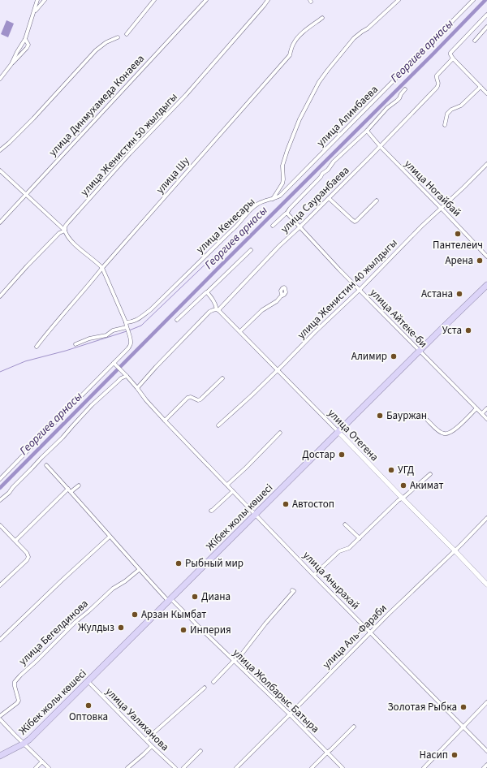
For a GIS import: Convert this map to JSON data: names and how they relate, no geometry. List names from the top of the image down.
{
  "streets": {
    "highway": ["Жібек жолы көшесі"],
    "main road": ["улица Отегена"],
    "street": [
      "улица Динмухамеда Конаева",
      "улица Алимбаева",
      "улица Женистин 50 жылдыгы",
      "улица Шу",
      "улица Ногайбай",
      "улица Сауранбаева",
      "улица Кенесары",
      "улица Женистин 40 жылдыгы",
      "улица Айтеке-би",
      "улица Анырахай",
      "улица Бегелдинова",
      "улица Аль-Фараби",
      "улица Жолбарыс Батыра",
      "улица Уалиханова"
    ]
  },
  "crossings": [
    ["улица Алимбаева", "улица Кенесары"],
    ["улица Ногайбай", "улица Сауранбаева"],
    ["улица Ногайбай", "улица Женистин 40 жылдыгы"],
    ["улица Сауранбаева", "улица Айтеке-би"],
    ["улица Сауранбаева", "улица Отегена"],
    ["улица Сауранбаева", "улица Анырахай"],
    ["улица Женистин 40 жылдыгы", "улица Айтеке-би"],
    ["улица Женистин 40 жылдыгы", "улица Отегена"],
    ["улица Айтеке-би", "Жібек жолы көшесі"],
    ["улица Отегена", "Жібек жолы көшесі"],
    ["улица Отегена", "улица Аль-Фараби"],
    ["Жібек жолы көшесі", "улица Анырахай"],
    ["Жібек жолы көшесі", "улица Жолбарыс Батыра"],
    ["Жібек жолы көшесі", "улица Уалиханова"],
    ["улица Анырахай", "улица Аль-Фараби"],
    ["улица Бегелдинова", "улица Жолбарыс Батыра"],
    ["улица Аль-Фараби", "улица Жолбарыс Батыра"]
  ],
  "water": ["Георгиев арнасы"],
  "places": [
    "Пантелеич",
    "Арена",
    "Астана",
    "Уста",
    "Алимир",
    "Бауржан",
    "Достар",
    "УГД",
    "Акимат",
    "Автостоп",
    "Рыбный мир",
    "Диана",
    "Арзан Кымбат",
    "Жулдыз",
    "Инперия",
    "Оптовка",
    "Золотая Рыбка",
    "Насип"
  ]
}
